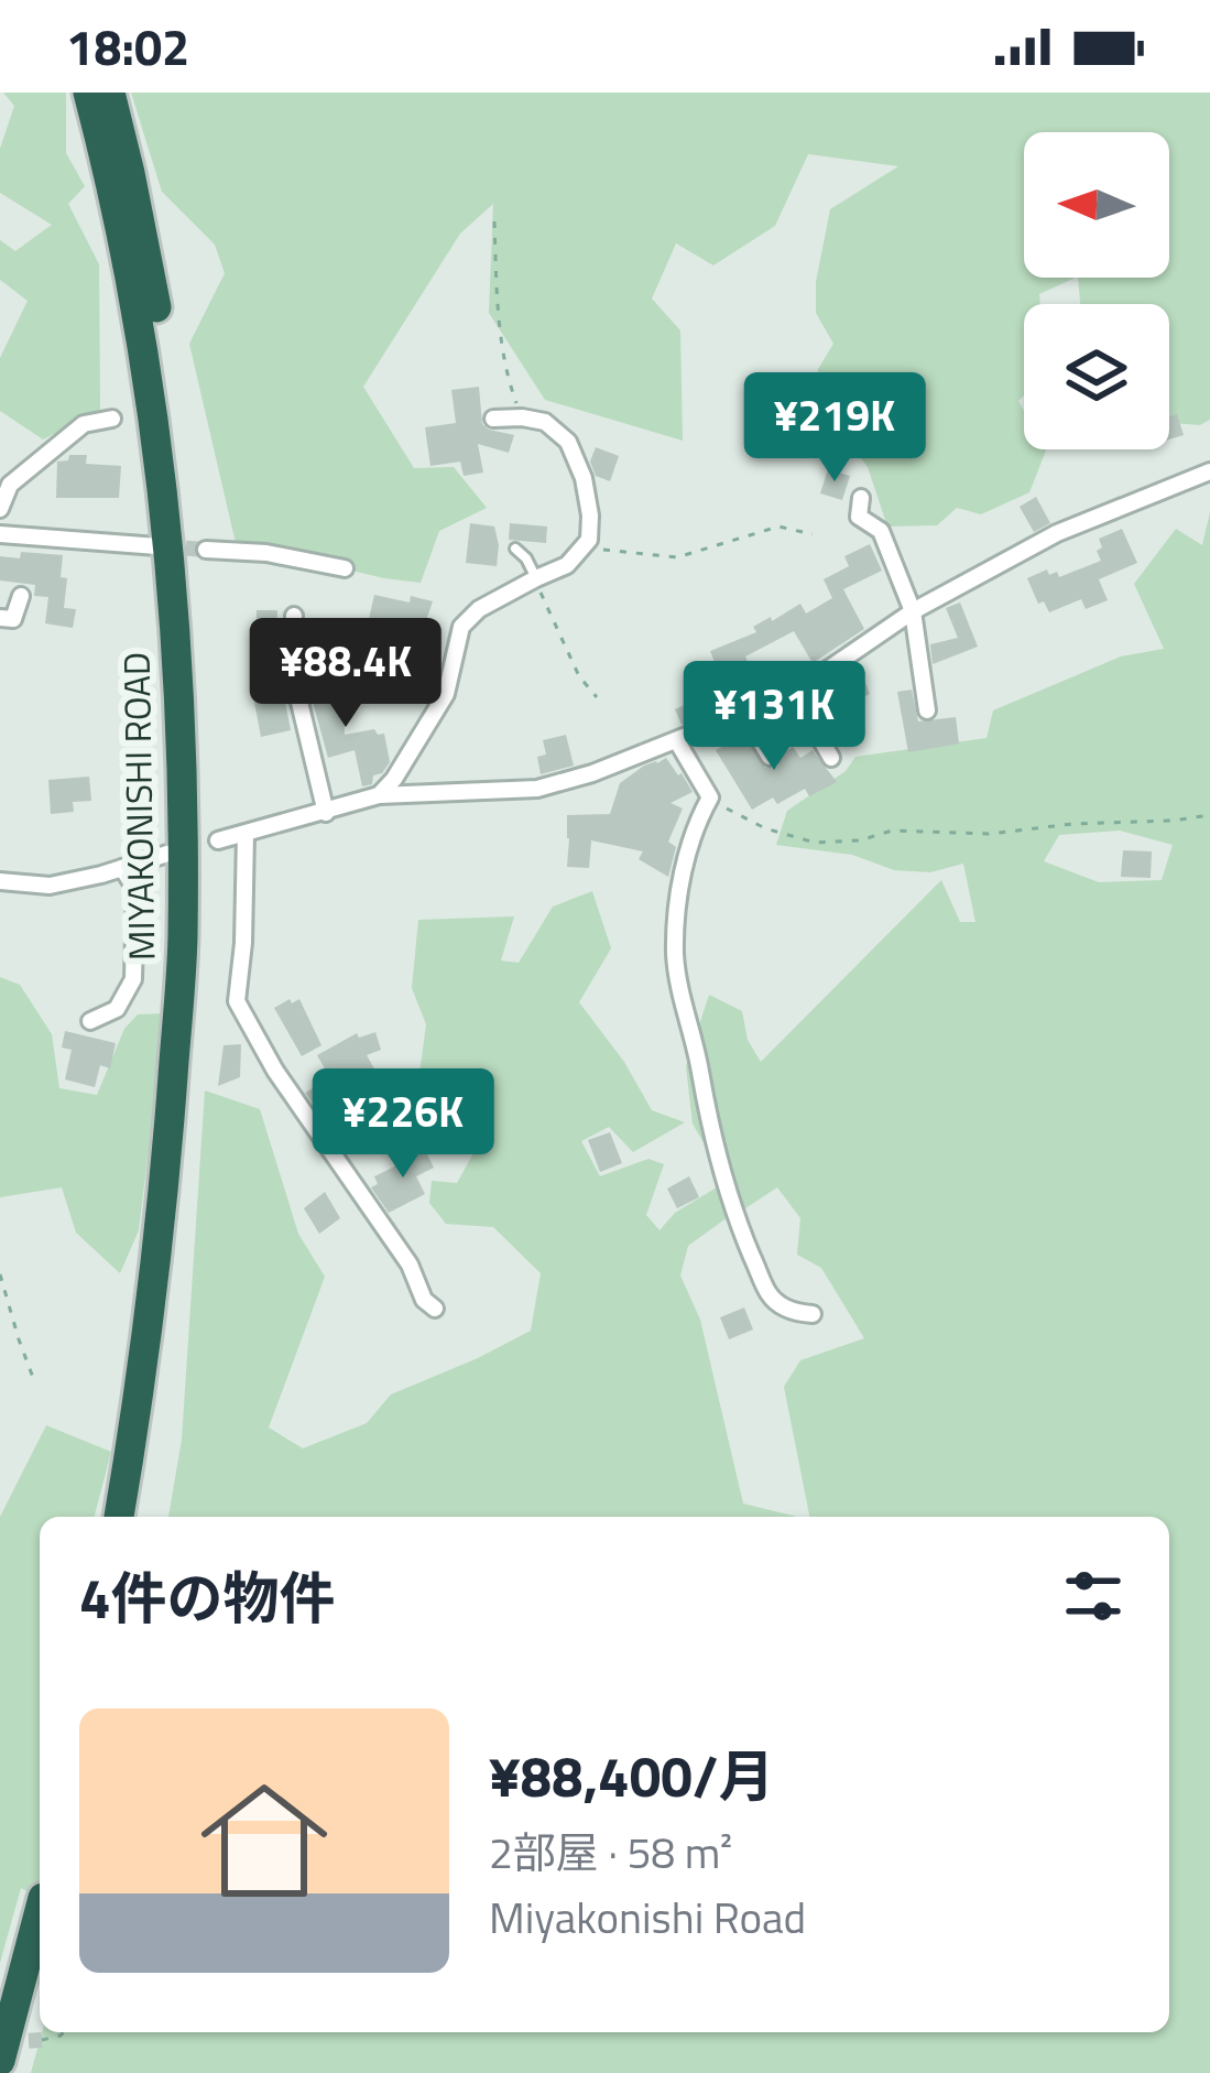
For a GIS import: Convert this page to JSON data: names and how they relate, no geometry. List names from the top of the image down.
{
  "streets": {
    "highway": ["MIYAKONISHI ROAD"]
  },
  "north": "left",
  "page": {
    "status": "18:02",
    "price": [
      "¥219K",
      "¥88.4K",
      "¥131K",
      "¥226K"
    ],
    "heading": "4件の物件",
    "list": [
      {
        "name": "¥88,400/月",
        "note": "2部屋 · 58 m² · Miyakonishi Road"
      }
    ]
  }
}
